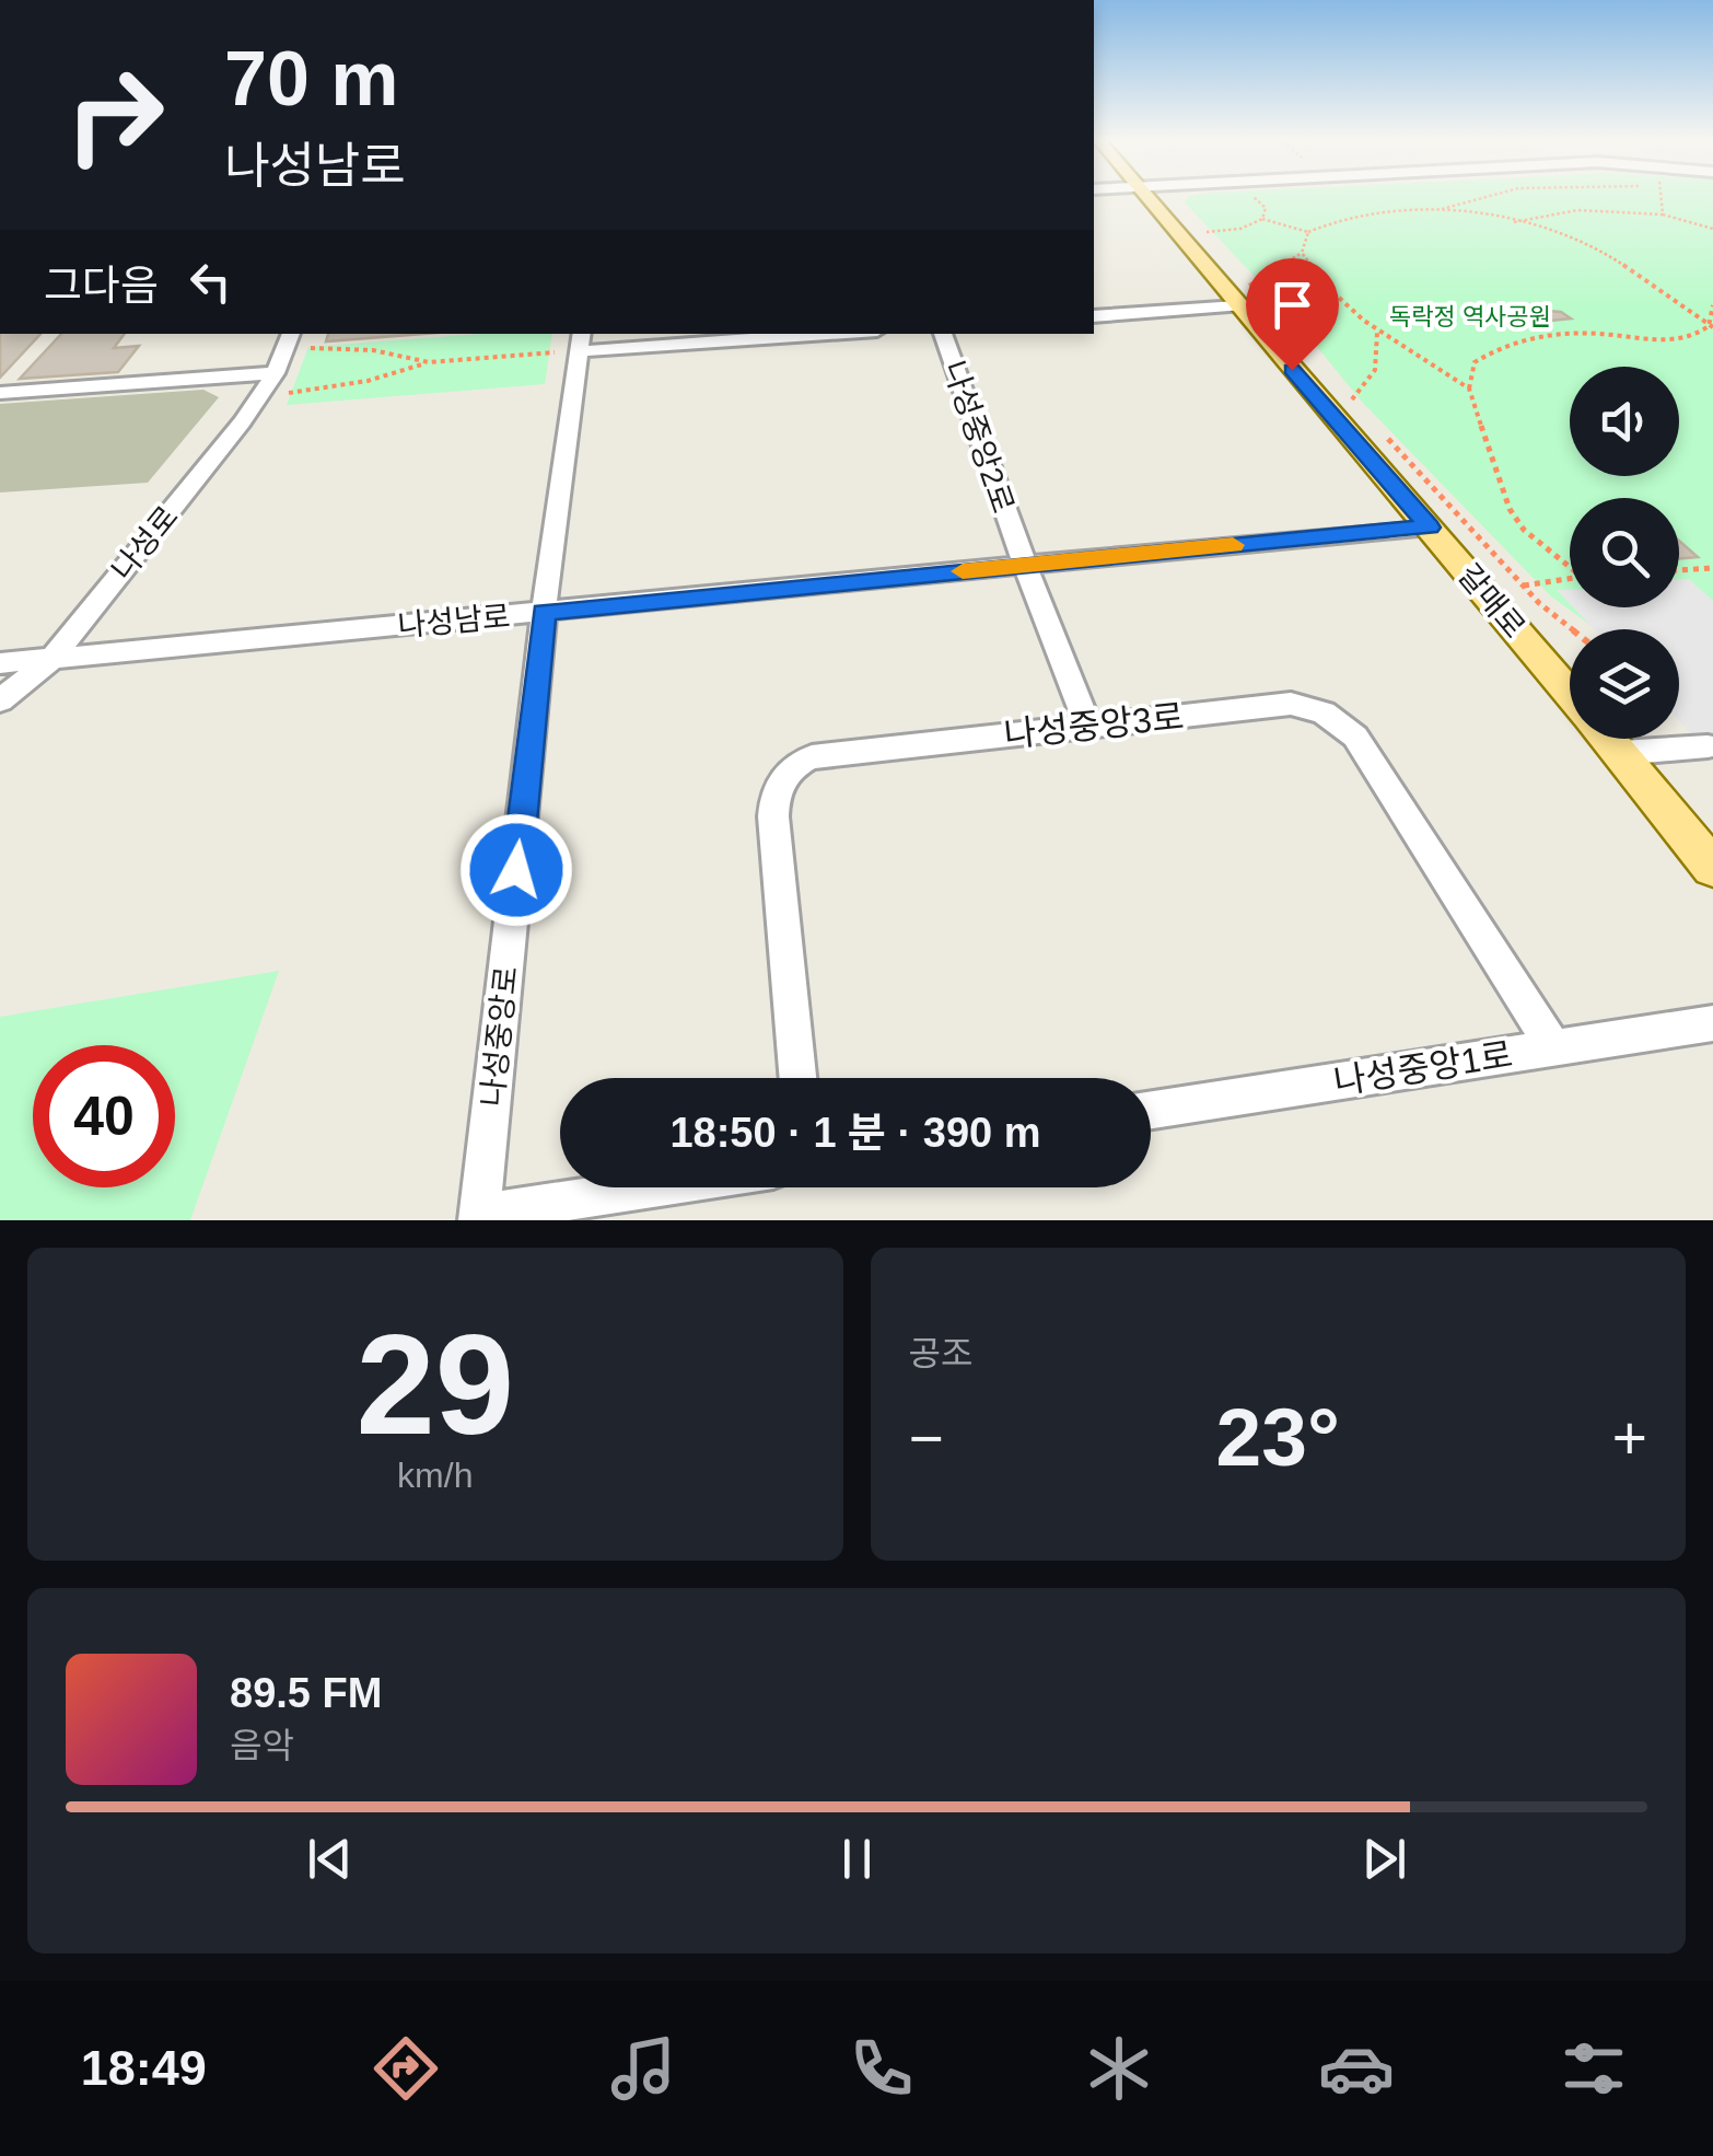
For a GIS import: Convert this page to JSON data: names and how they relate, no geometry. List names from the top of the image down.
{
  "streets": {
    "main road": ["갈매로"],
    "street": [
      "나성중앙2로",
      "나성로",
      "나성남로",
      "나성중앙3로",
      "나성중앙로",
      "나성중앙1로"
    ]
  },
  "crossings": [
    ["나성중앙2로", "나성남로"],
    ["나성중앙2로", "나성중앙3로"],
    ["나성로", "나성남로"],
    ["갈매로", "나성남로"],
    ["나성남로", "나성중앙로"],
    ["나성중앙3로", "나성중앙1로"]
  ],
  "parks": ["독락정 역사공원"],
  "page": {
    "turn": ["70 m", "나성남로"],
    "then": "그다음",
    "limit": "40",
    "trip": "18:50 · 1 분 · 390 m",
    "tile": [
      ["29", "km/h"],
      "공조"
    ],
    "heat": ["−", "23°", "+"],
    "song": ["89.5 FM", "음악"],
    "tabs": "18:49"
  }
}
